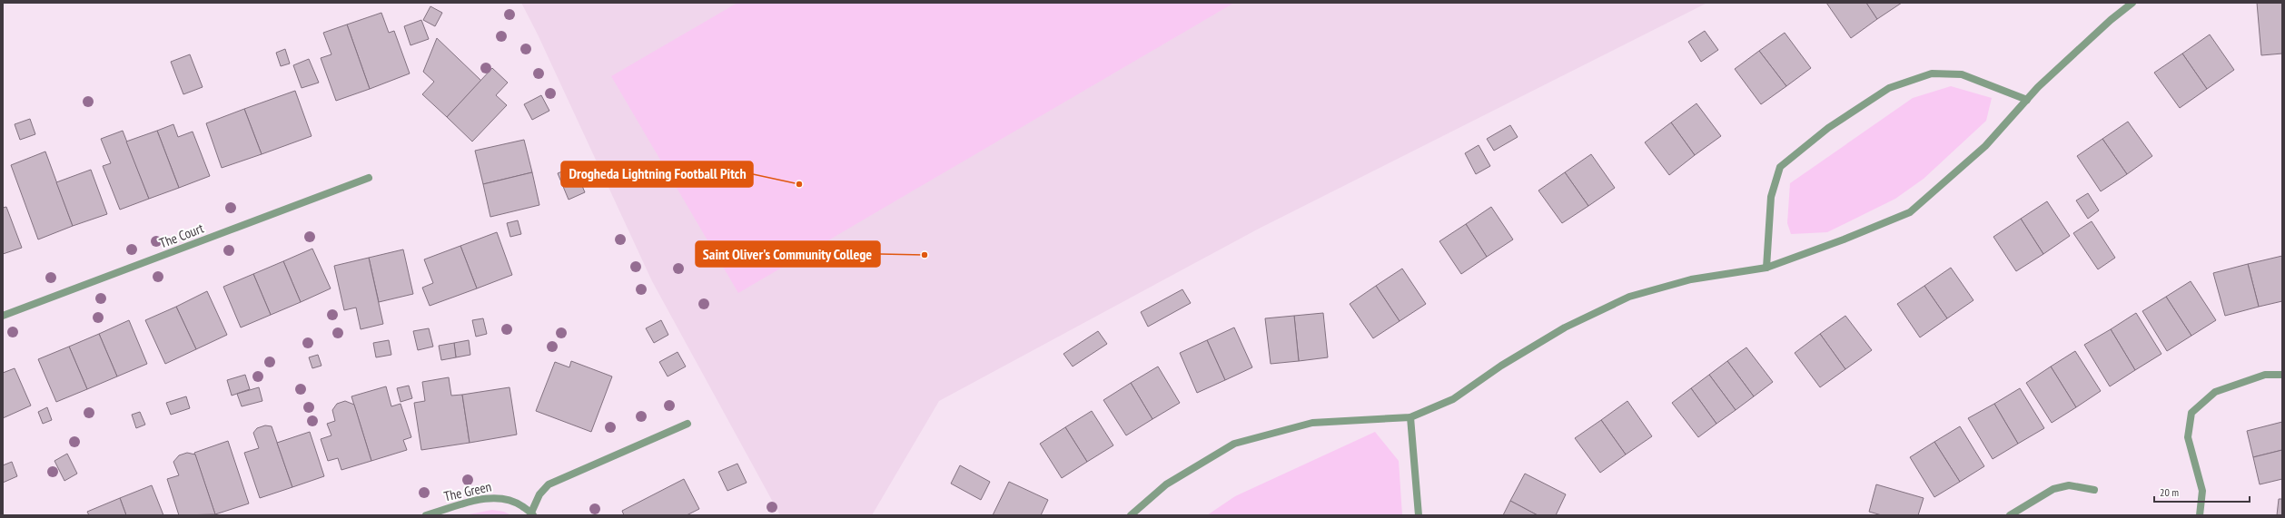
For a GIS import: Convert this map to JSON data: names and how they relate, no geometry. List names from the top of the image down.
{
  "streets": {
    "street": ["The Court", "The Green"]
  },
  "places": ["Drogheda Lightning Football Pitch", "Saint Oliver's Community College"],
  "scale_bar": "20 m"
}
